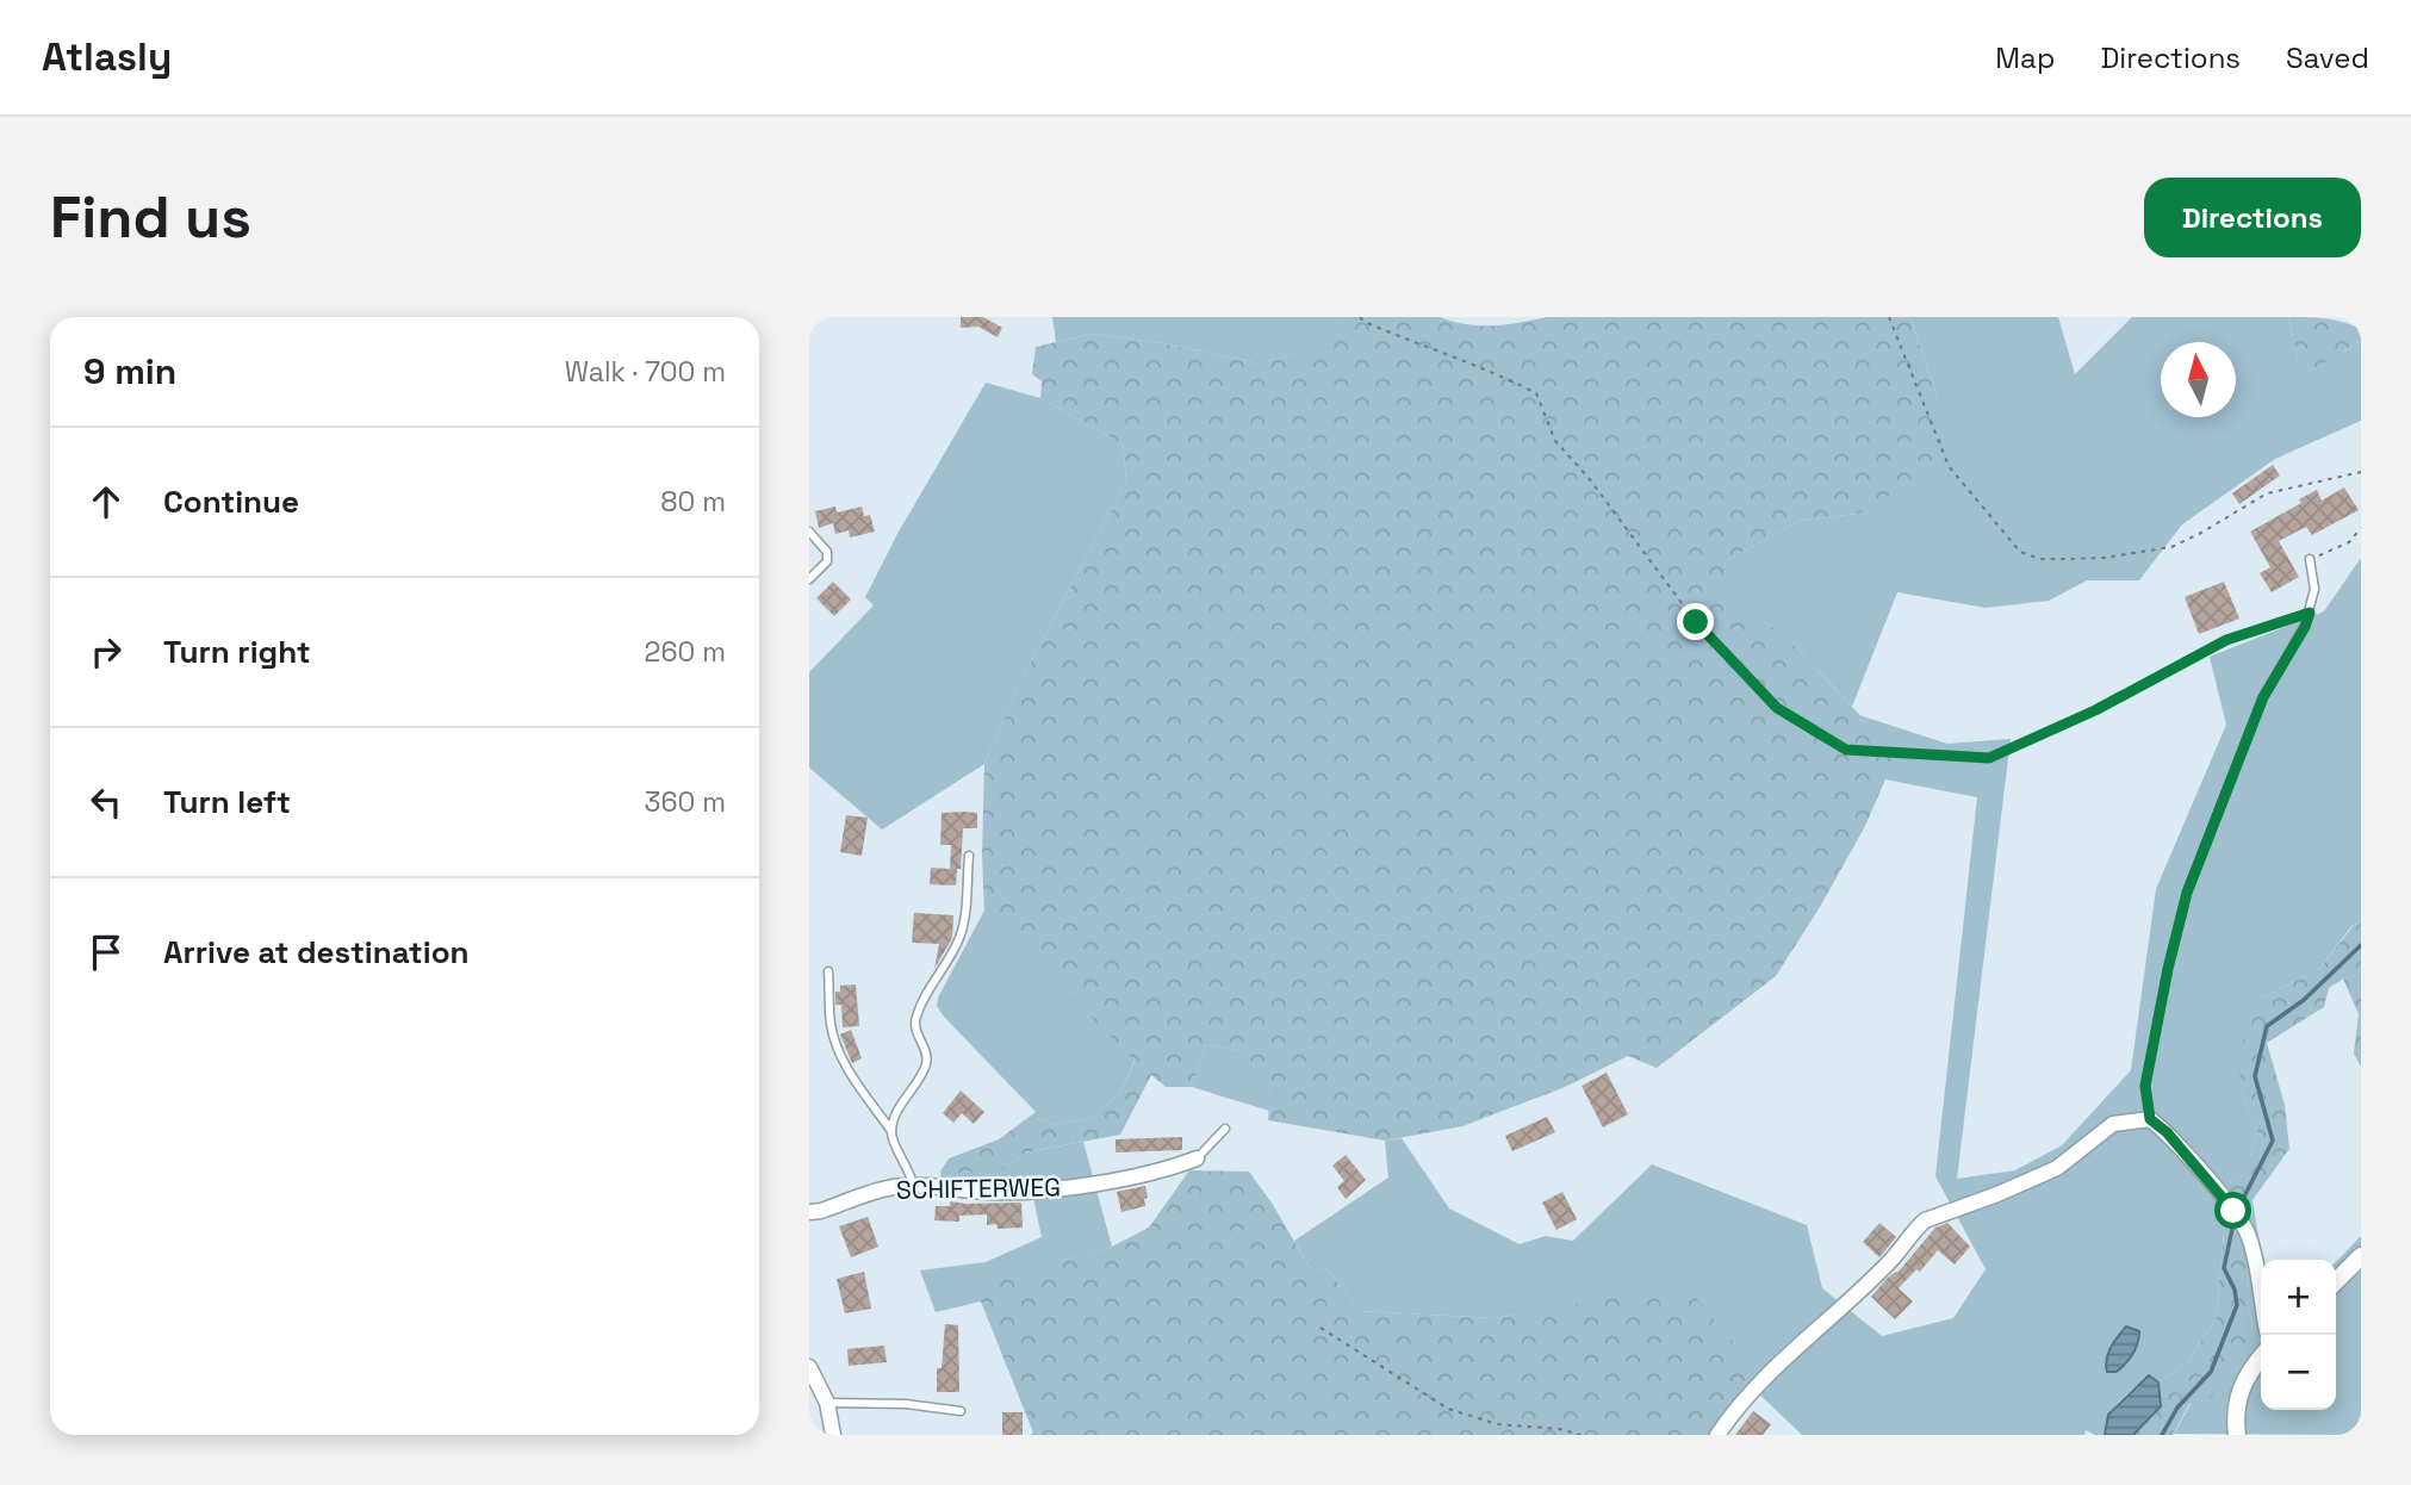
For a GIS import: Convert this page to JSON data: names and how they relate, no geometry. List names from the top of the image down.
{
  "streets": {
    "street": ["SCHIFTERWEG"]
  },
  "north": "top",
  "page": {
    "header": "Atlasly",
    "nav": ["Map", "Directions", "Saved"],
    "buttons": "Directions",
    "title": "Find us",
    "heading": ["9 min", "Walk · 700 m"],
    "list": [
      ["Continue", "80 m"],
      ["Turn right", "260 m"],
      ["Turn left", "360 m"],
      "Arrive at destination"
    ],
    "map_buttons": ["+", "−"]
  }
}
